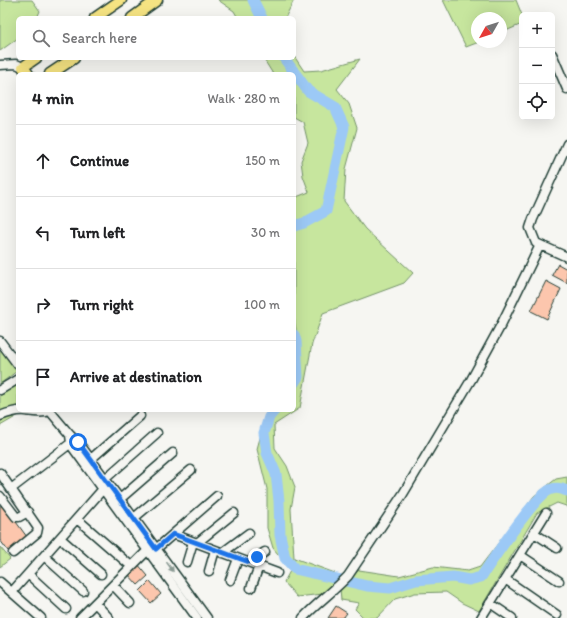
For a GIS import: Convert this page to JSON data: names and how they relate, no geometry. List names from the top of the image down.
{
  "north": "bottom left",
  "page": {
    "map_buttons": ["+", "−"],
    "search": "Search here",
    "heading": ["4 min", "Walk · 280 m"],
    "list": [
      ["Continue", "150 m"],
      ["Turn left", "30 m"],
      ["Turn right", "100 m"],
      "Arrive at destination"
    ]
  }
}
